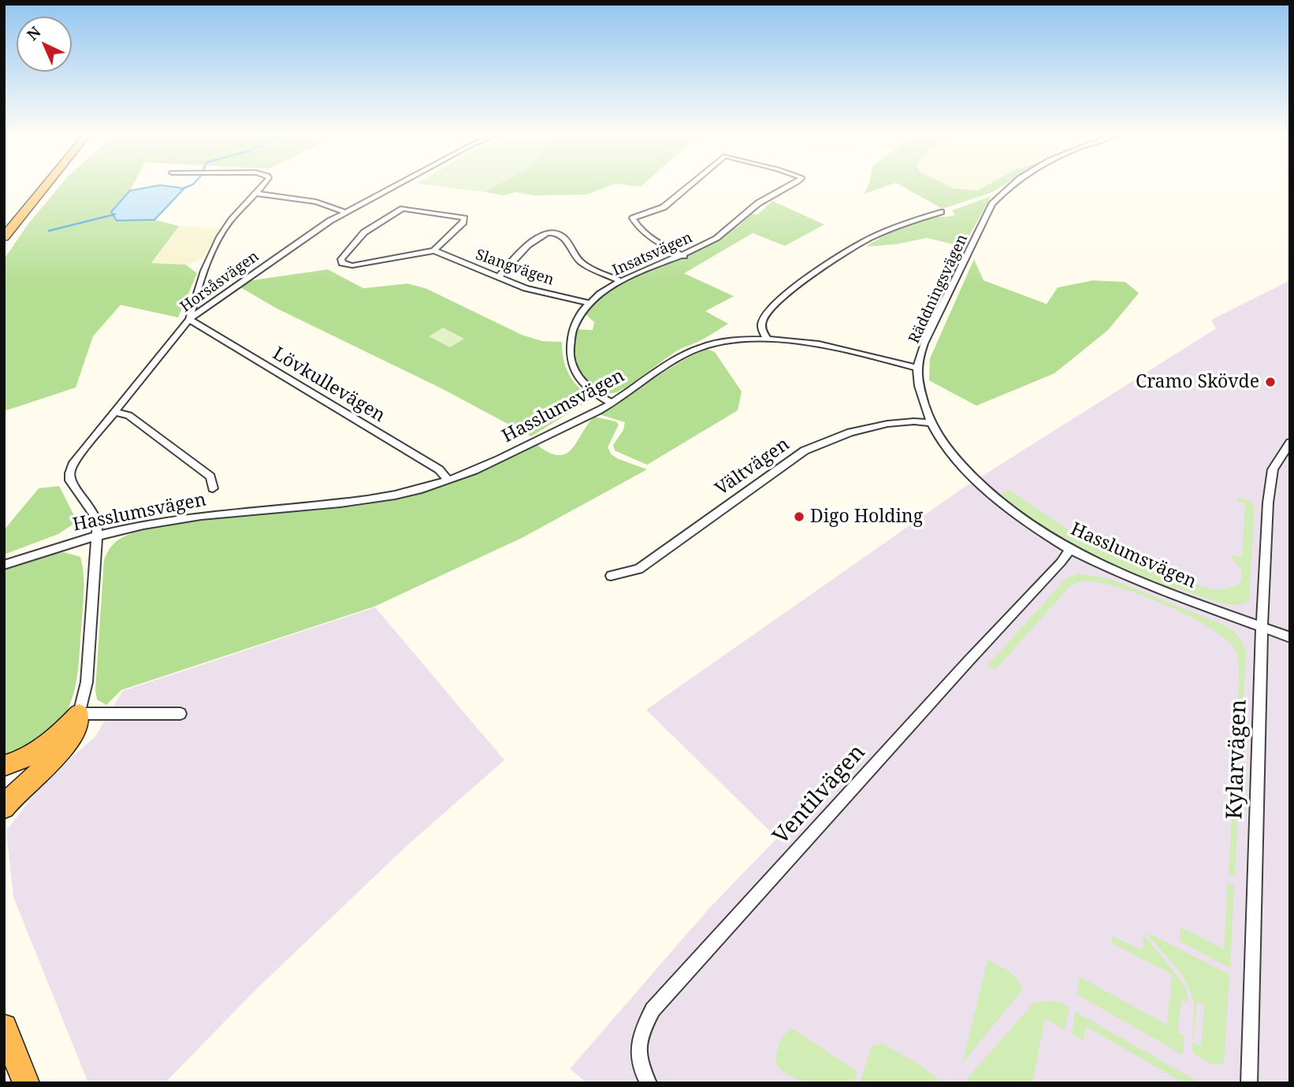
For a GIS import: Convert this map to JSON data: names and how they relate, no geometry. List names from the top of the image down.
{
  "streets": {
    "street": [
      "Insatsvägen",
      "Slangvägen",
      "Horsåsvägen",
      "Räddningsvägen",
      "Lövkullevägen",
      "Hasslumsvägen",
      "Vältvägen",
      "Kylarvägen",
      "Ventilvägen"
    ]
  },
  "crossings": [
    ["Insatsvägen", "Slangvägen"],
    ["Insatsvägen", "Hasslumsvägen"],
    ["Horsåsvägen", "Lövkullevägen"],
    ["Horsåsvägen", "Hasslumsvägen"],
    ["Räddningsvägen", "Hasslumsvägen"],
    ["Lövkullevägen", "Hasslumsvägen"],
    ["Hasslumsvägen", "Vältvägen"],
    ["Hasslumsvägen", "Kylarvägen"],
    ["Hasslumsvägen", "Ventilvägen"]
  ],
  "places": ["Cramo Skövde", "Digo Holding"],
  "north": "top left"
}
